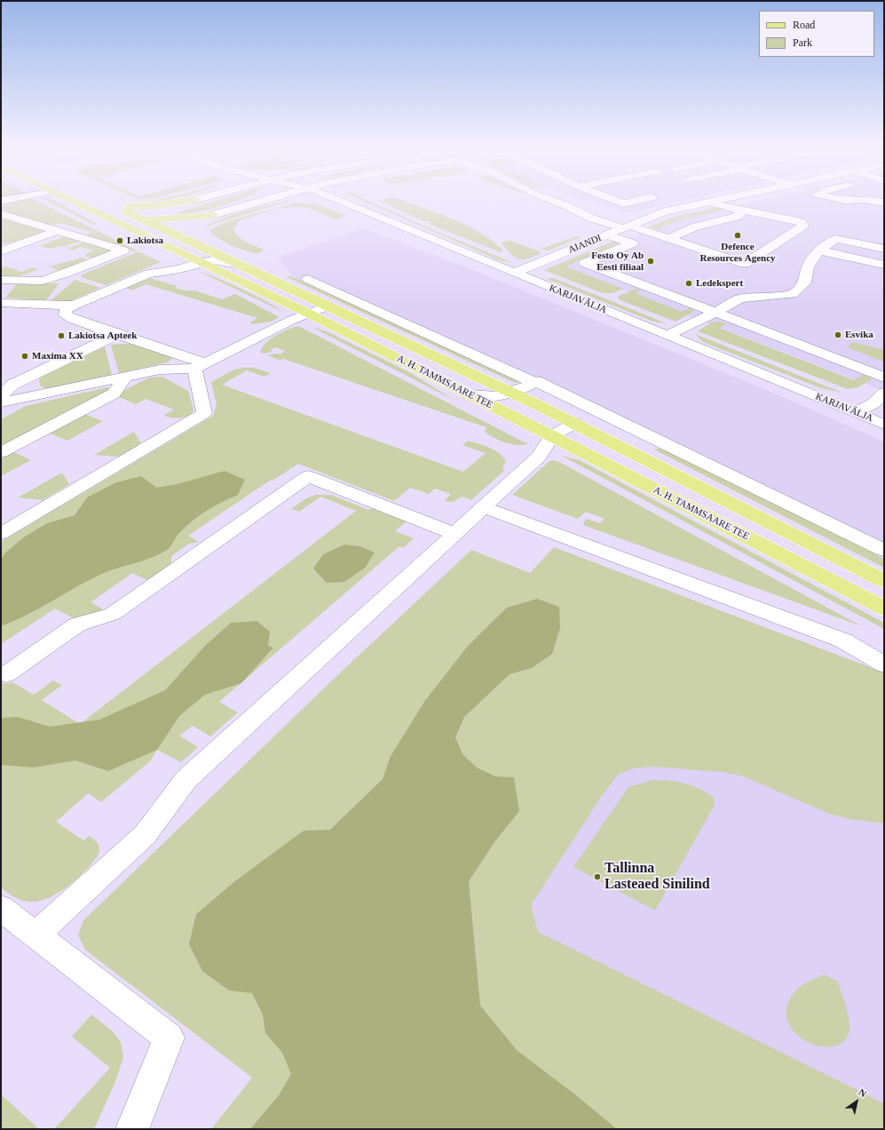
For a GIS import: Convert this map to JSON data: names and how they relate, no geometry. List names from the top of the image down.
{
  "streets": {
    "main road": ["A. H. TAMMSAARE TEE"],
    "street": ["AIANDI", "KARJAVÄLJA"]
  },
  "crossings": [
    ["AIANDI", "KARJAVÄLJA"]
  ],
  "places": [
    "Defence Resources Agency",
    "Lakiotsa",
    "Festo Oy Ab Eesti filiaal",
    "Ledekspert",
    "Esvika",
    "Lakiotsa Apteek",
    "Maxima XX",
    "Tallinna Lasteaed Sinilind"
  ],
  "legend": ["Road", "Park"],
  "north": "top right"
}
